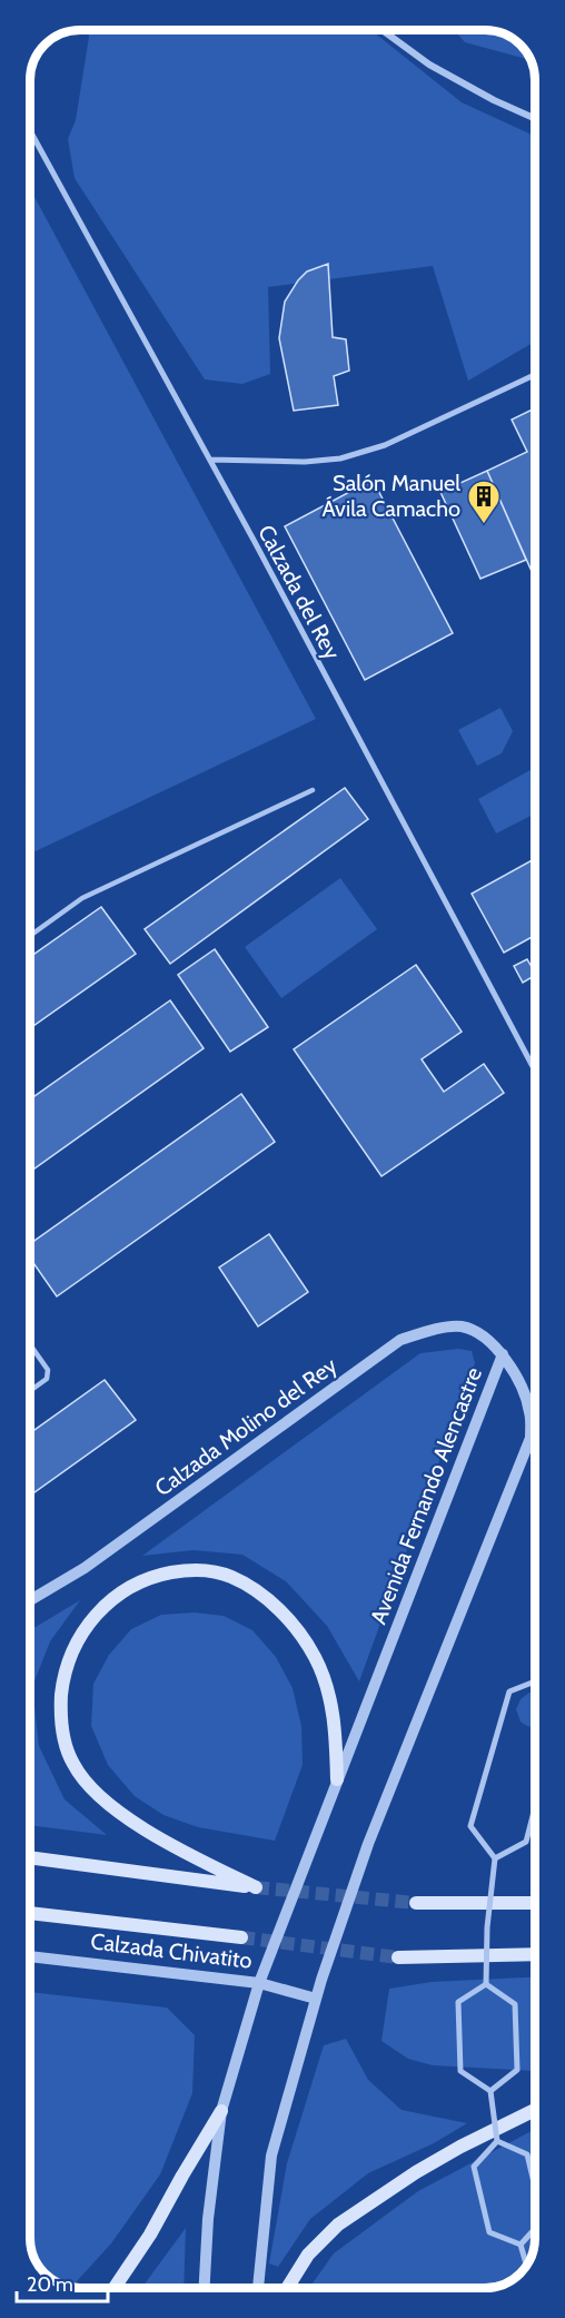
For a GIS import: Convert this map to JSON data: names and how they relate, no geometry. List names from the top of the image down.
{
  "streets": {
    "main road": ["Calzada Chivatito"],
    "street": ["Calzada del Rey", "Calzada Molino del Rey", "Avenida Fernando Alencastre"]
  },
  "crossings": [
    ["Calzada Molino del Rey", "Avenida Fernando Alencastre"],
    ["Avenida Fernando Alencastre", "Calzada Chivatito"]
  ],
  "places": {
    "building": ["Salón Manuel Ávila Camacho"]
  },
  "scale_bar": "20 m"
}
